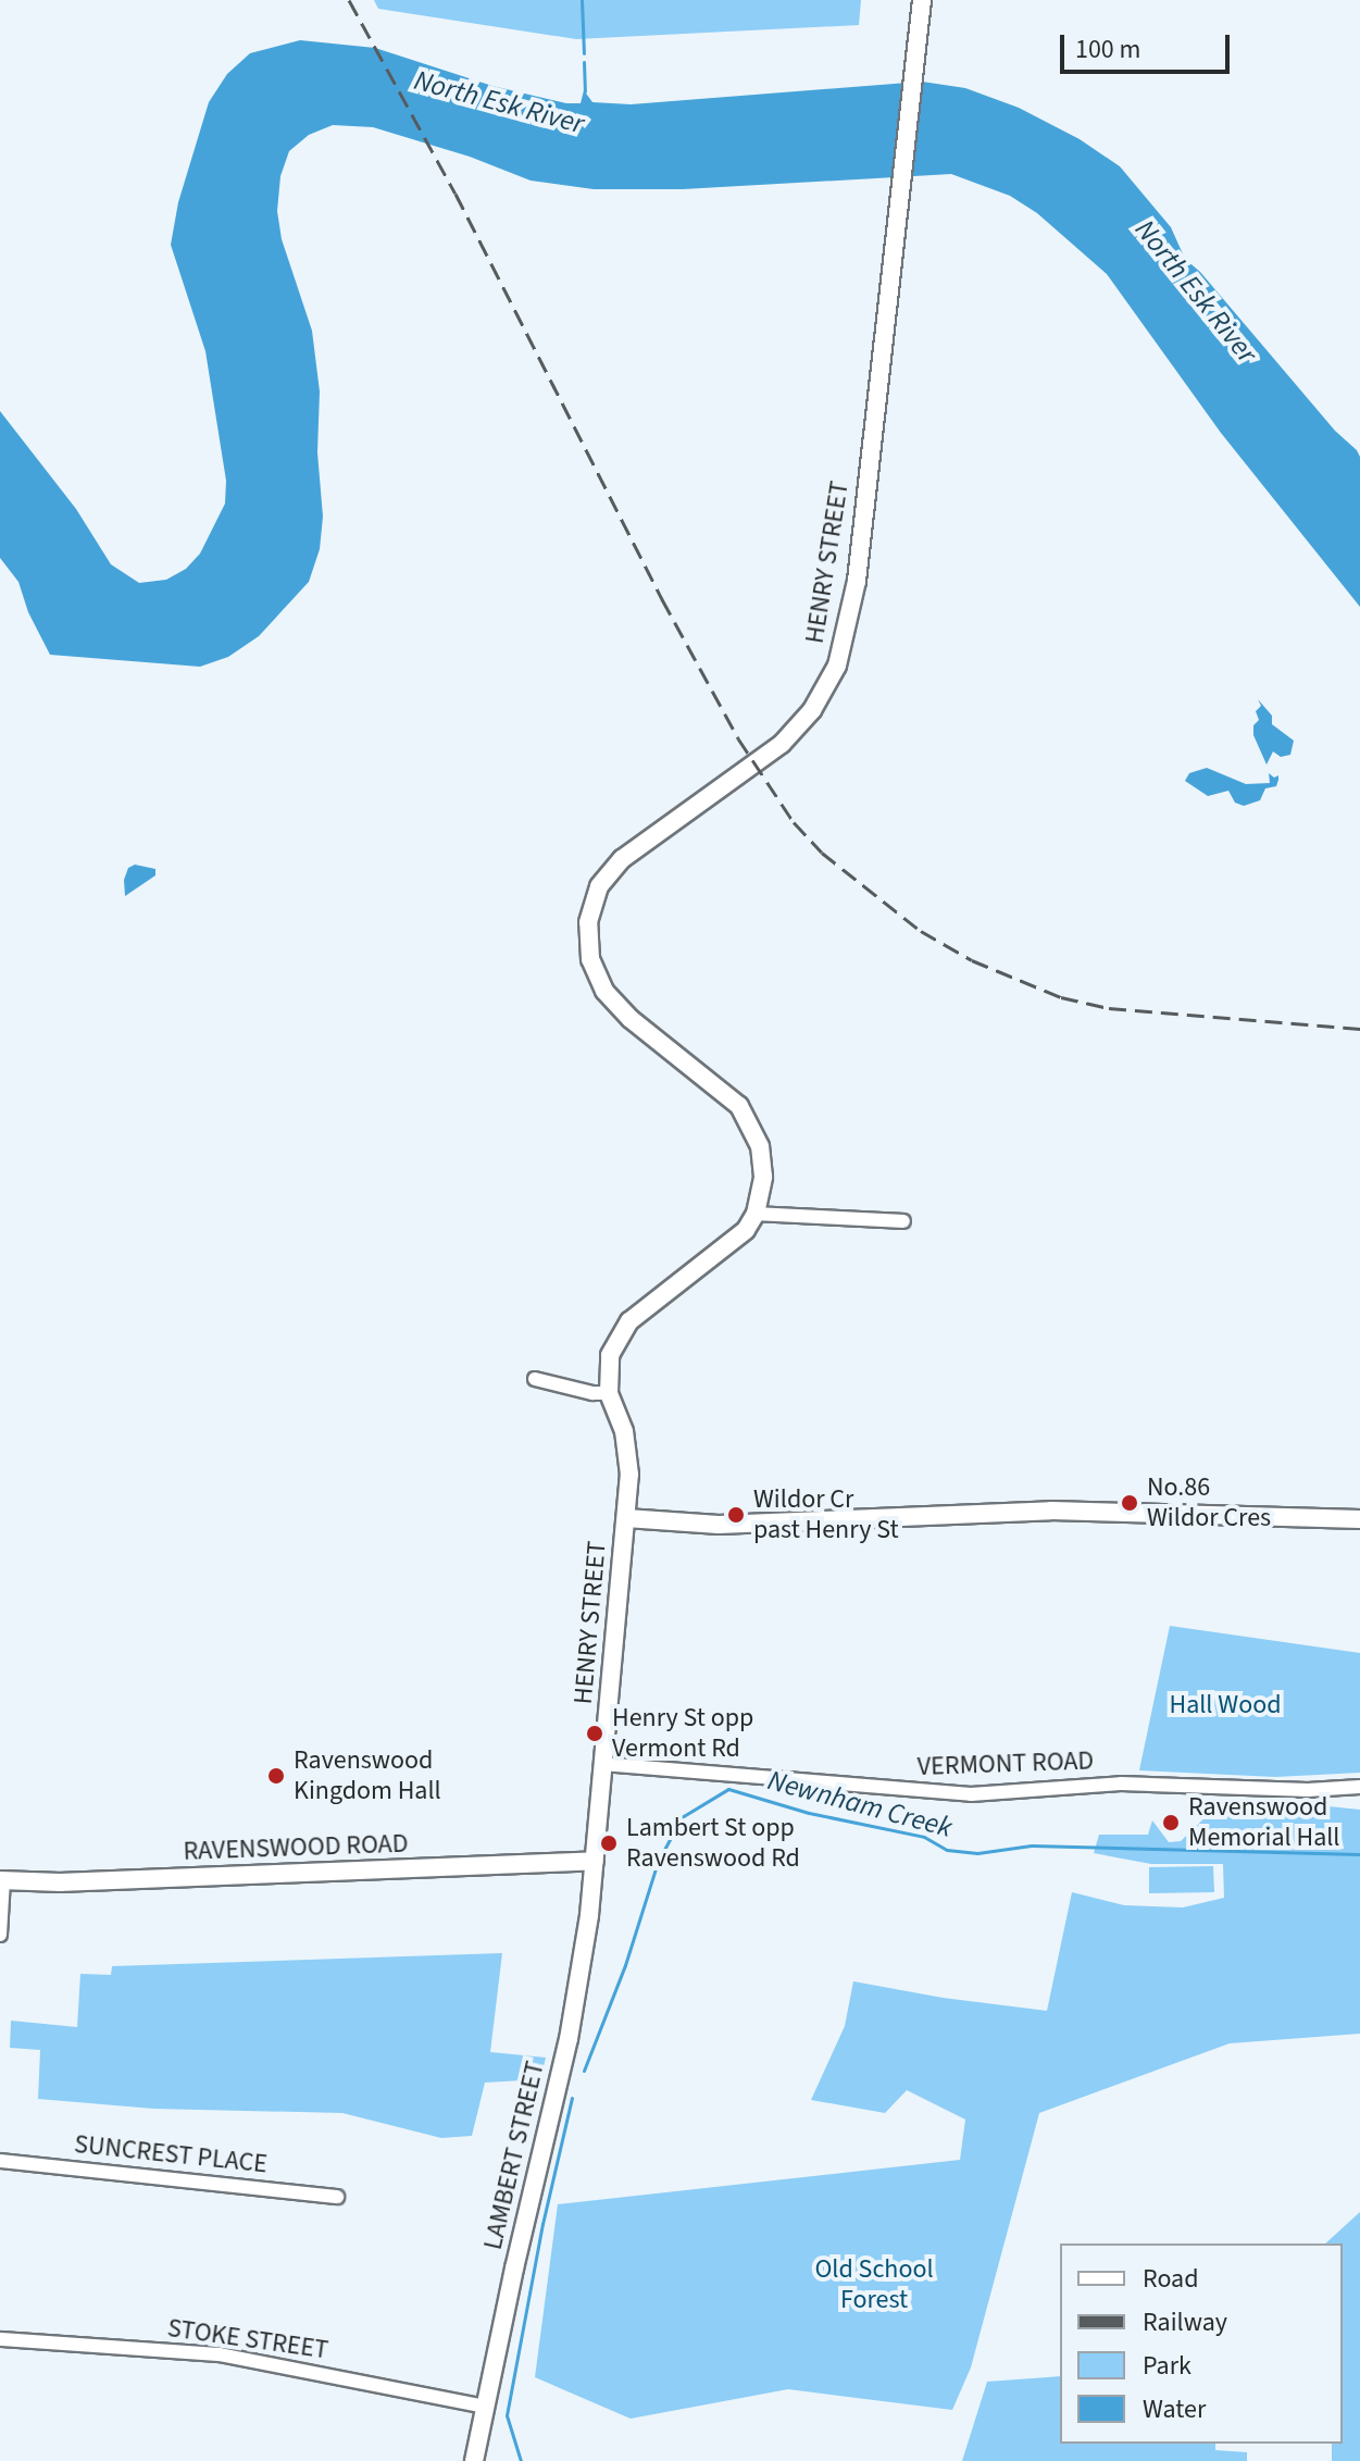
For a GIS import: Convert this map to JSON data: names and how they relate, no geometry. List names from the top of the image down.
{
  "streets": {
    "street": [
      "HENRY STREET",
      "VERMONT ROAD",
      "RAVENSWOOD ROAD",
      "SUNCREST PLACE",
      "LAMBERT STREET",
      "STOKE STREET"
    ]
  },
  "crossings": [
    ["HENRY STREET", "VERMONT ROAD"],
    ["HENRY STREET", "RAVENSWOOD ROAD"],
    ["HENRY STREET", "LAMBERT STREET"],
    ["RAVENSWOOD ROAD", "LAMBERT STREET"],
    ["LAMBERT STREET", "STOKE STREET"]
  ],
  "water": ["North Esk River", "Newnham Creek"],
  "parks": ["Hall Wood", "Old School Forest"],
  "places": [
    "No.86 Wildor Cres",
    "Wildor Cr past Henry St",
    "Henry St opp Vermont Rd",
    "Ravenswood Kingdom Hall",
    "Ravenswood Memorial Hall",
    "Lambert St opp Ravenswood Rd"
  ],
  "legend": [
    "Road",
    "Railway",
    "Park",
    "Water"
  ],
  "scale_bar": "100 m"
}
